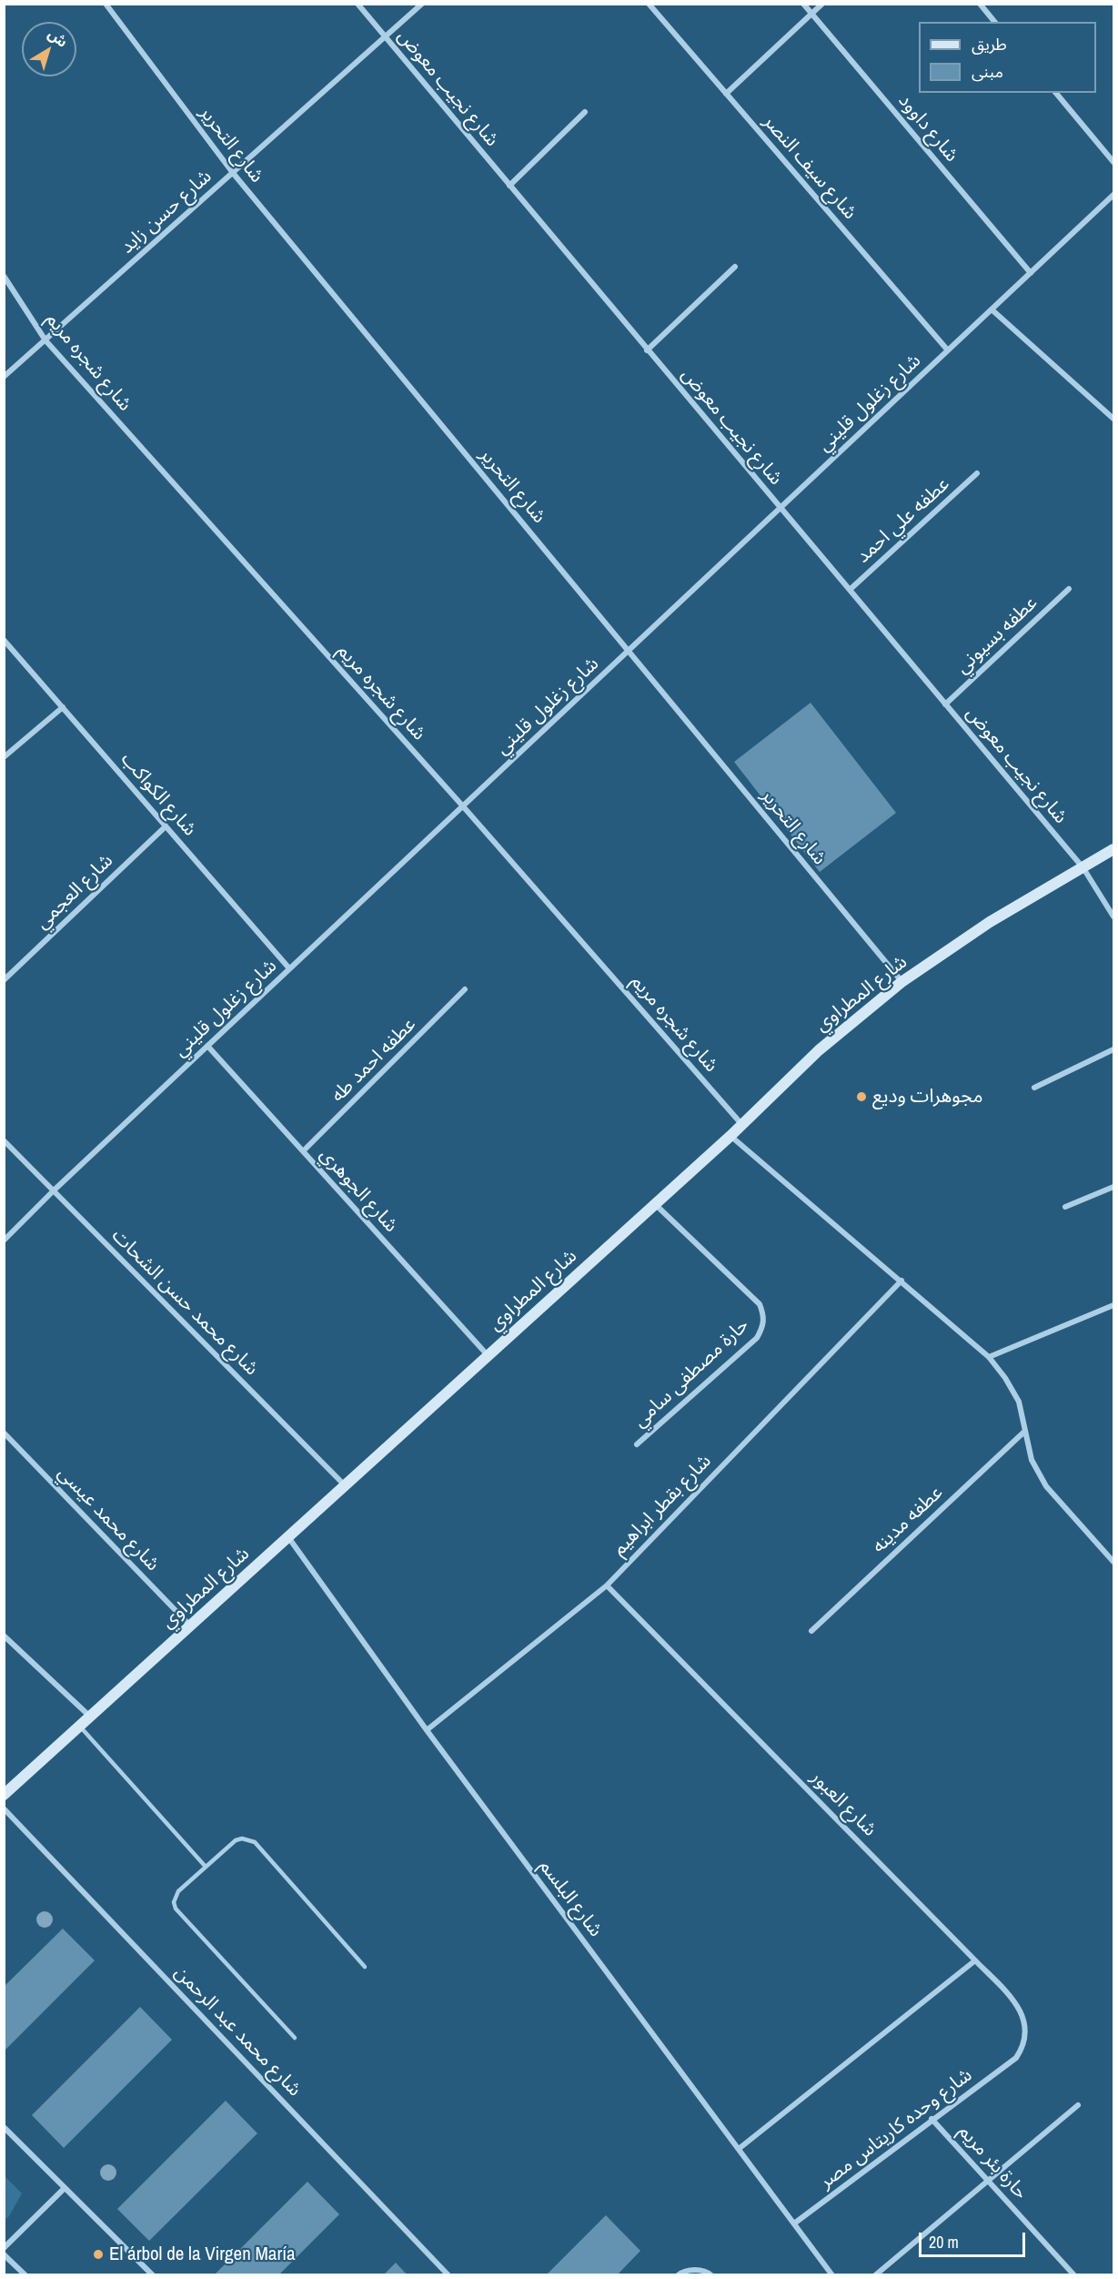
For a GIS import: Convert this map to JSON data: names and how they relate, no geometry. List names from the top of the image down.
{
  "streets": {
    "street": [
      "شارع نجيب معوض",
      "شارع داوود",
      "شارع التحرير",
      "شارع سيف النصر",
      "شارع حسن زايد",
      "شارع شجره مريم",
      "شارع زغلول قليني",
      "عطفه علي احمد",
      "عطفه بسيوني",
      "شارع الكواكب",
      "شارع العجمي",
      "شارع المطراوي",
      "عطفه احمد طه",
      "شارع الجوهري",
      "شارع محمد حسن الشحات",
      "حارة مصطفى سامي",
      "شارع بقطر ابراهيم",
      "شارع محمد عيسي",
      "عطفه مدينه",
      "شارع العبور",
      "شارع البلسم",
      "شارع محمد عبد الرحمن",
      "شارع وحده كاريتاس مصر",
      "حارة بئر مريم"
    ]
  },
  "crossings": [
    ["شارع نجيب معوض", "شارع حسن زايد"],
    ["شارع نجيب معوض", "شارع زغلول قليني"],
    ["شارع نجيب معوض", "عطفه علي احمد"],
    ["شارع نجيب معوض", "عطفه بسيوني"],
    ["شارع نجيب معوض", "شارع المطراوي"],
    ["شارع داوود", "شارع زغلول قليني"],
    ["شارع التحرير", "شارع حسن زايد"],
    ["شارع التحرير", "شارع زغلول قليني"],
    ["شارع التحرير", "شارع المطراوي"],
    ["شارع سيف النصر", "شارع زغلول قليني"],
    ["شارع حسن زايد", "شارع شجره مريم"],
    ["شارع شجره مريم", "شارع زغلول قليني"],
    ["شارع شجره مريم", "شارع المطراوي"],
    ["شارع زغلول قليني", "شارع الكواكب"],
    ["شارع زغلول قليني", "شارع الجوهري"],
    ["شارع زغلول قليني", "شارع محمد حسن الشحات"],
    ["شارع الكواكب", "شارع العجمي"],
    ["شارع المطراوي", "شارع الجوهري"],
    ["شارع المطراوي", "شارع محمد حسن الشحات"],
    ["شارع المطراوي", "حارة مصطفى سامي"],
    ["شارع المطراوي", "شارع محمد عيسي"],
    ["شارع المطراوي", "شارع البلسم"],
    ["عطفه احمد طه", "شارع الجوهري"],
    ["شارع بقطر ابراهيم", "شارع العبور"],
    ["شارع بقطر ابراهيم", "شارع البلسم"],
    ["شارع العبور", "شارع وحده كاريتاس مصر"],
    ["شارع البلسم", "شارع وحده كاريتاس مصر"],
    ["شارع وحده كاريتاس مصر", "حارة بئر مريم"]
  ],
  "places": ["مجوهرات وديع", "El árbol de la Virgen María"],
  "legend": ["طريق", "مبنى"],
  "scale_bar": "20 m",
  "north": "top right"
}
